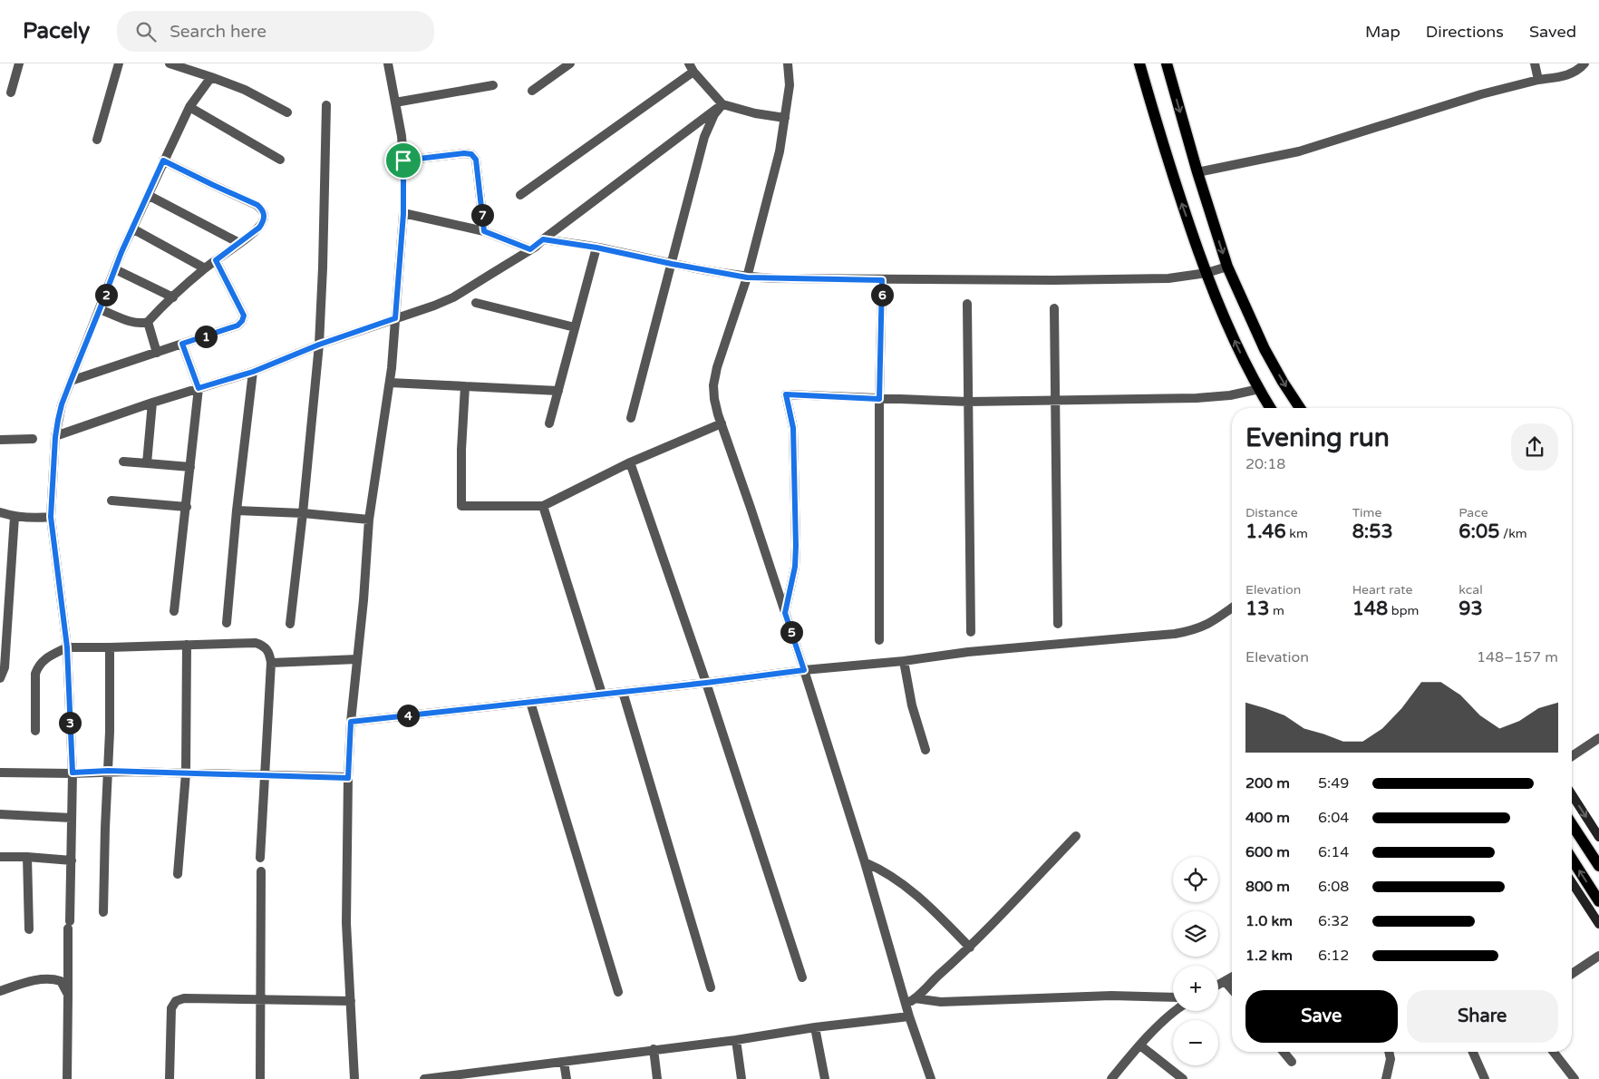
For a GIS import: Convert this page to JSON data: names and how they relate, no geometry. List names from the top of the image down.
{
  "page": {
    "header": "Pacely",
    "search": "Search here",
    "nav": ["Map", "Directions", "Saved"],
    "pins": [
      "7",
      "2",
      "6",
      "1",
      "5",
      "4",
      "3"
    ],
    "heading": ["Evening run", "20:18"],
    "stats": [
      ["Distance", "1.46 km"],
      ["Time", "8:53"],
      ["Pace", "6:05 /km"],
      ["Elevation", "13 m"],
      ["Heart rate", "148 bpm"],
      ["kcal", "93"]
    ],
    "chart": ["Elevation", "148–157 m"],
    "list": [
      {
        "name": "200 m",
        "note": "5:49"
      },
      {
        "name": "400 m",
        "note": "6:04"
      },
      {
        "name": "600 m",
        "note": "6:14"
      },
      {
        "name": "800 m",
        "note": "6:08"
      },
      {
        "name": "1.0 km",
        "note": "6:32"
      },
      {
        "name": "1.2 km",
        "note": "6:12"
      }
    ],
    "map_buttons": ["+", "−"],
    "buttons": ["Save", "Share"]
  }
}
